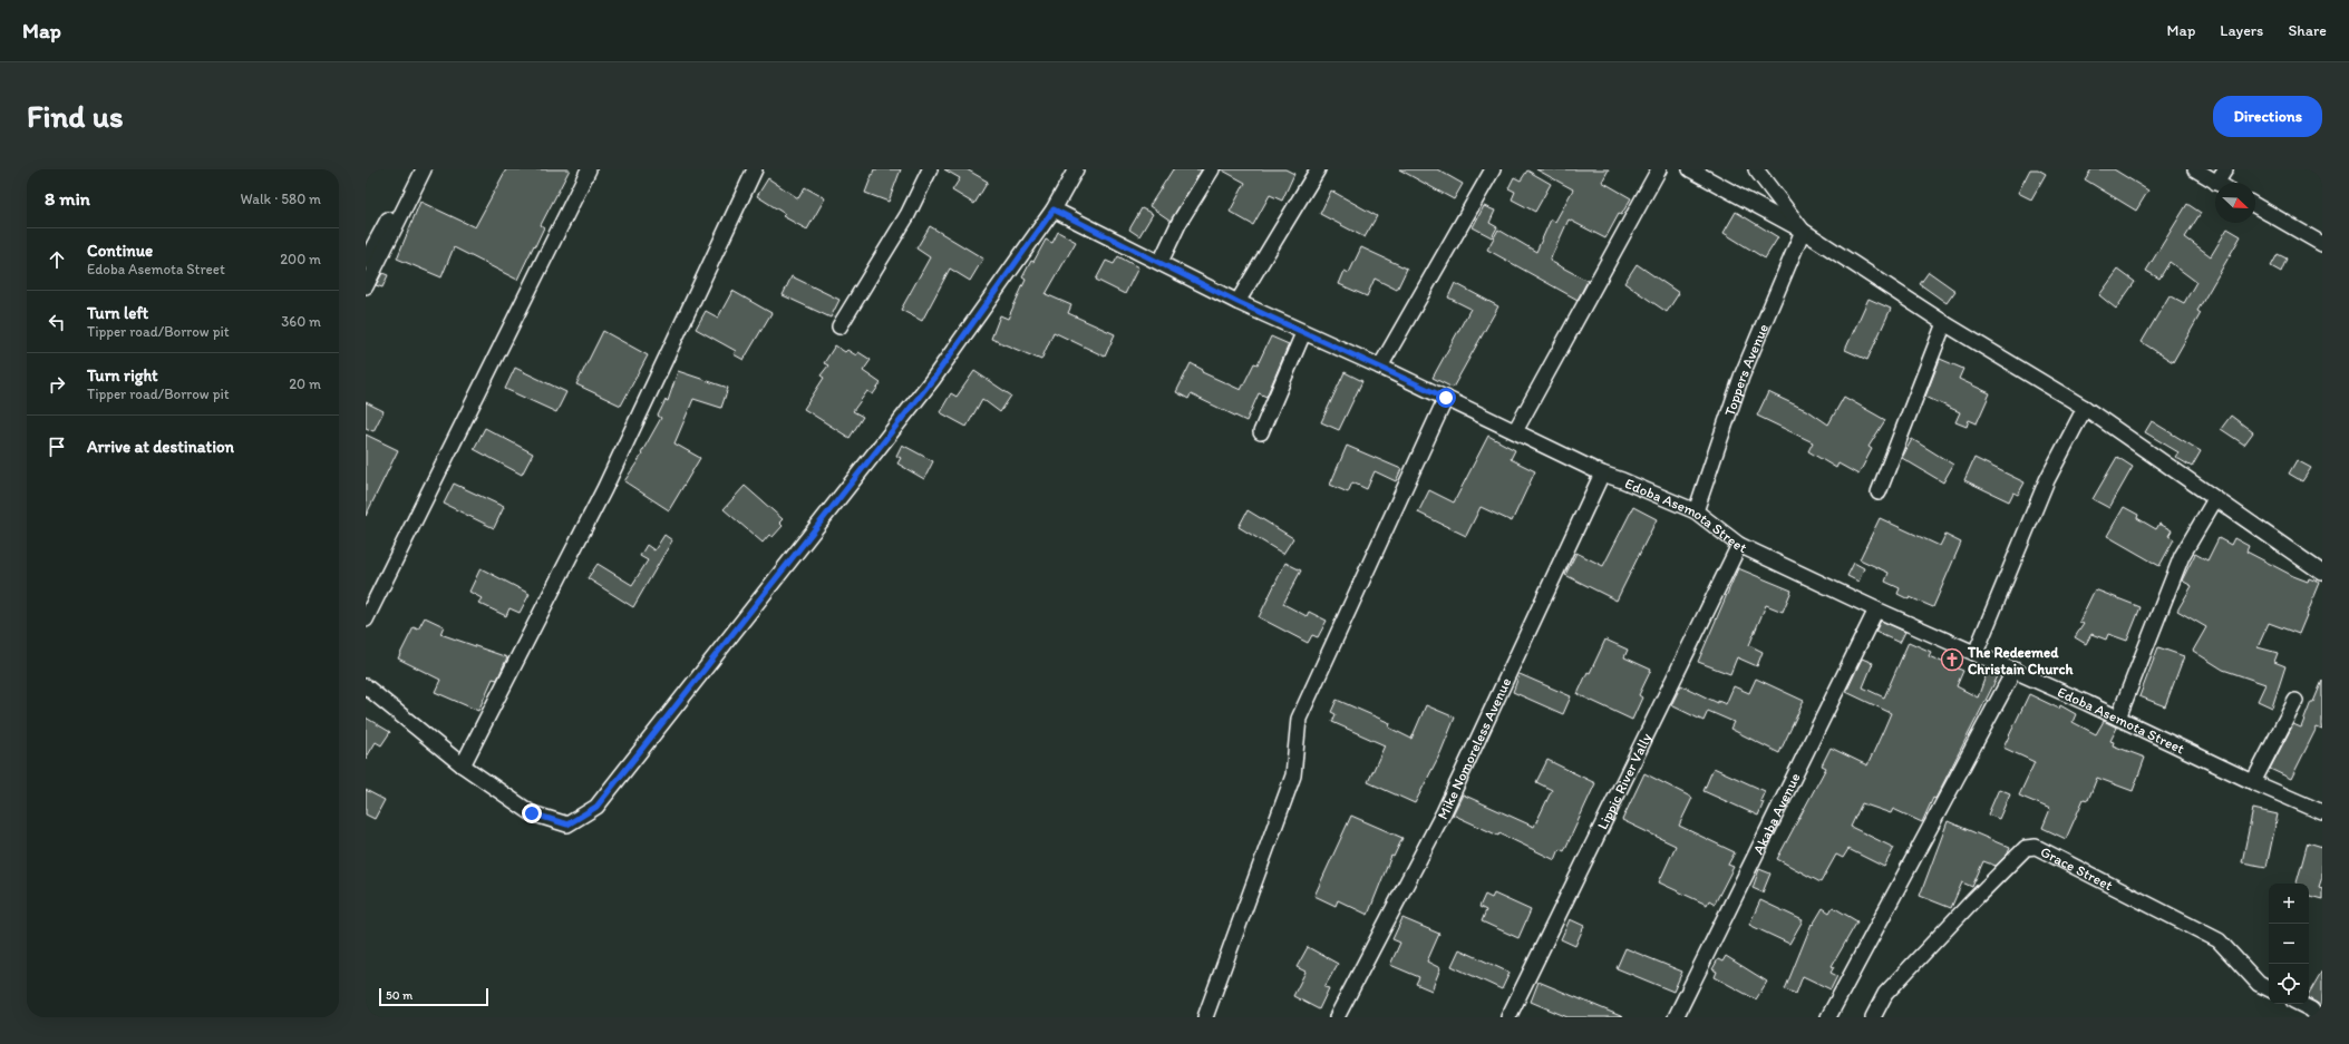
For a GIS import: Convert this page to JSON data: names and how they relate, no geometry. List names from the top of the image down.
{
  "streets": {
    "street": [
      "Toppers Avenue",
      "Edoba Asemota Street",
      "Mike Nomoreless Avenue",
      "Lippic River Vally",
      "Akaba Avenue",
      "Grace Street"
    ]
  },
  "crossings": [
    ["Toppers Avenue", "Edoba Asemota Street"],
    ["Edoba Asemota Street", "Mike Nomoreless Avenue"],
    ["Edoba Asemota Street", "Lippic River Vally"],
    ["Edoba Asemota Street", "Akaba Avenue"]
  ],
  "places": {
    "church": ["The Redeemed Christain Church"]
  },
  "scale_bar": "50 m",
  "north": "bottom right",
  "page": {
    "header": "Map",
    "nav": ["Map", "Layers", "Share"],
    "buttons": "Directions",
    "title": "Find us",
    "heading": ["8 min", "Walk · 580 m"],
    "list": [
      ["Continue", "Edoba Asemota Street", "200 m"],
      ["Turn left", "Tipper road/Borrow pit", "360 m"],
      ["Turn right", "Tipper road/Borrow pit", "20 m"],
      "Arrive at destination"
    ],
    "map_buttons": ["+", "−"],
    "scale": "50 m"
  }
}
